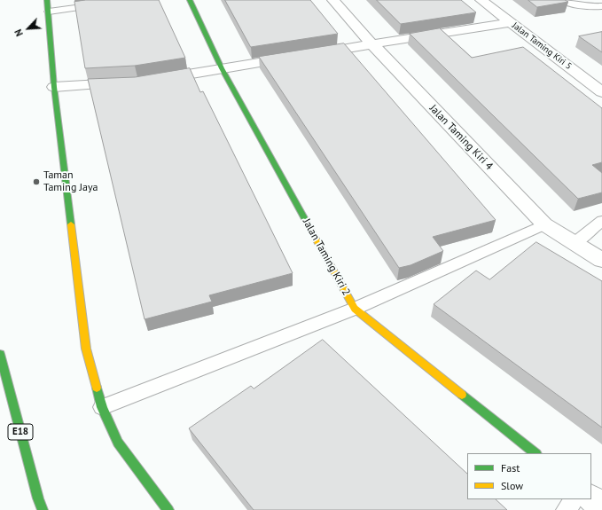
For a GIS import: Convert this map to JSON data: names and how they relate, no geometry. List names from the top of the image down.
{
  "streets": {
    "main road": ["Jalan Taming Kiri 2", "E18"],
    "street": ["Jalan Taming Kiri 5", "Jalan Taming Kiri 4"]
  },
  "places": ["Taman Taming Jaya"],
  "legend": ["Fast", "Slow"],
  "north": "bottom left"
}
